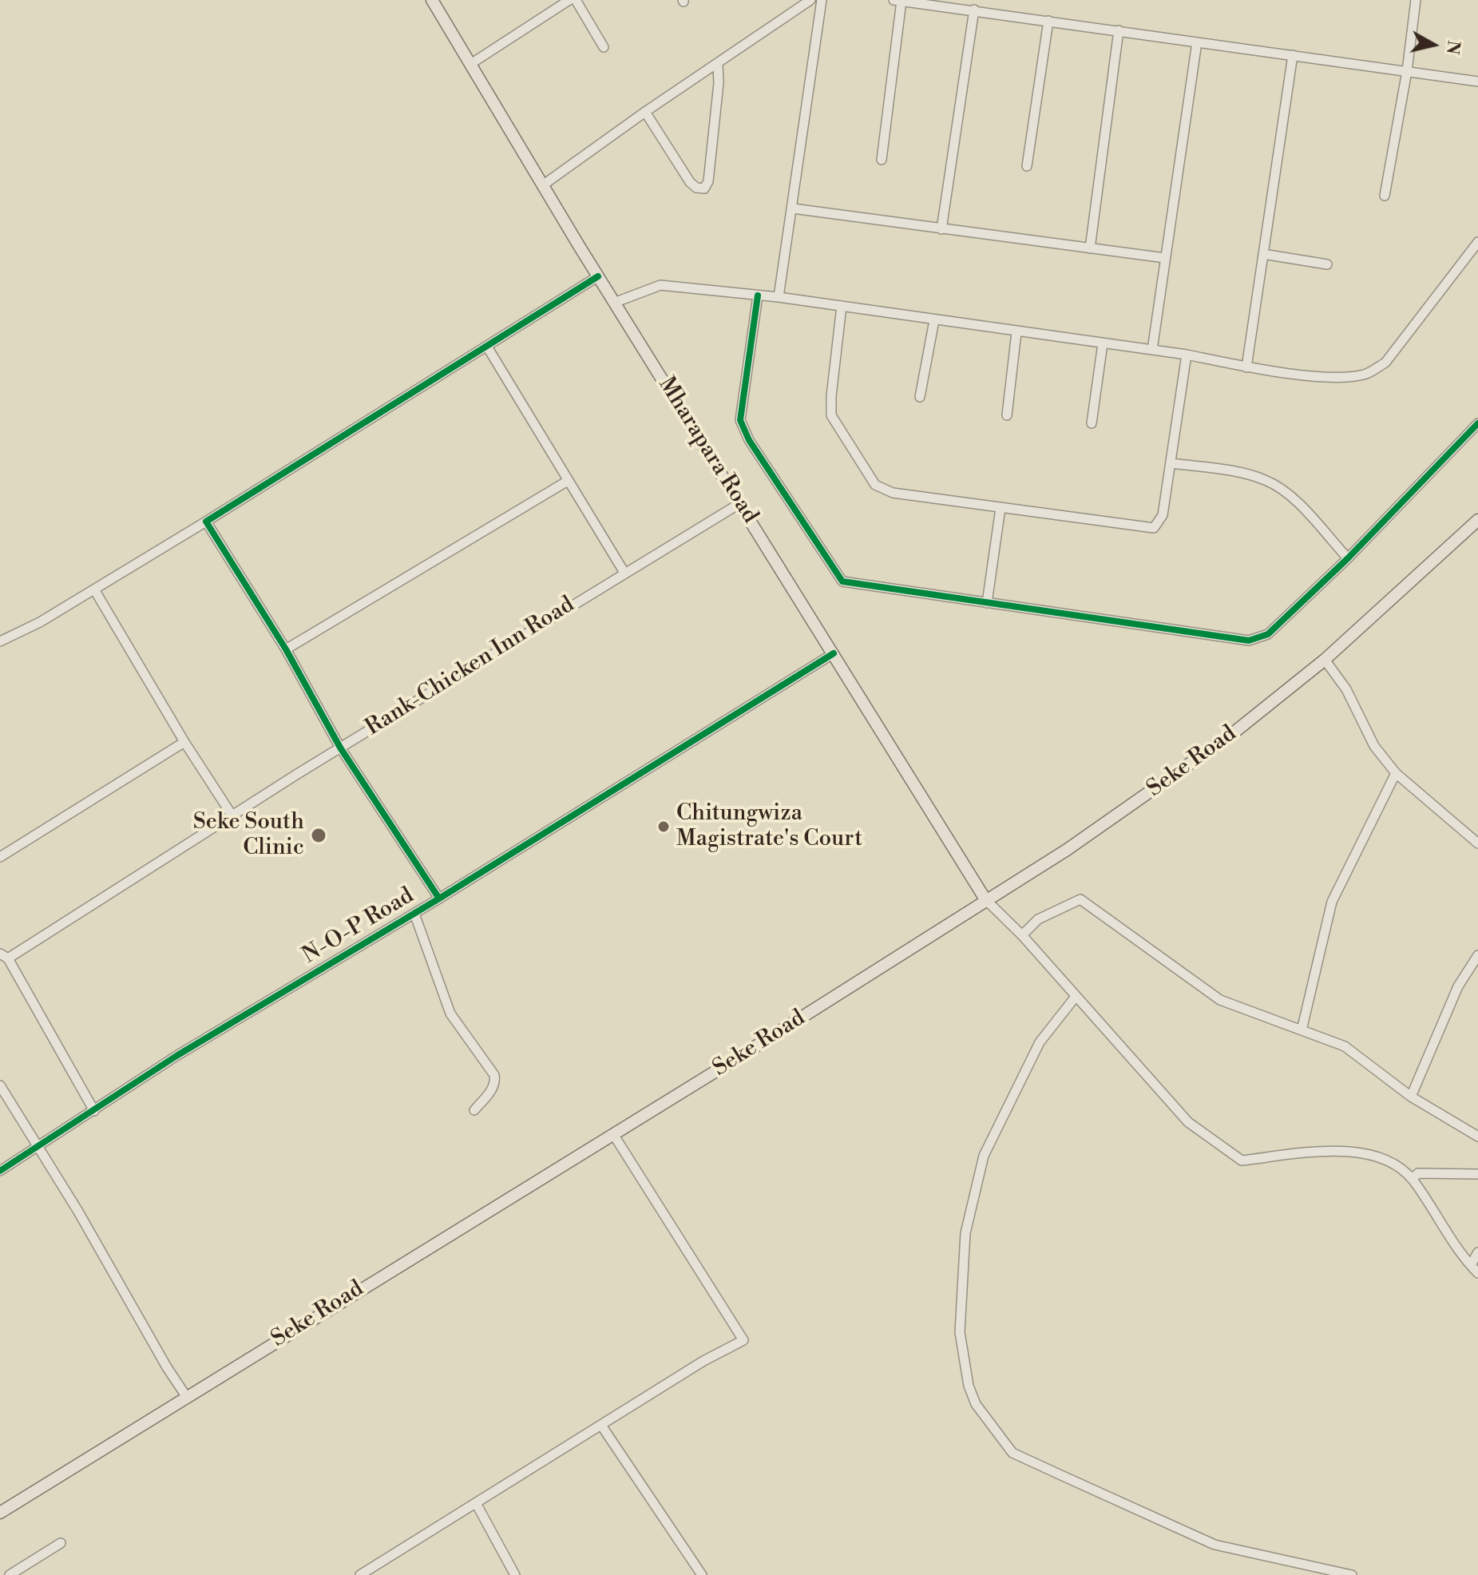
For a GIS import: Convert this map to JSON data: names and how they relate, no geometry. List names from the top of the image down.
{
  "streets": {
    "main road": ["Mharapara Road", "Seke Road"],
    "street": ["Rank-Chicken Inn Road", "N-O-P Road"]
  },
  "crossings": [
    ["Mharapara Road", "Rank-Chicken Inn Road"],
    ["Mharapara Road", "Seke Road"],
    ["Mharapara Road", "N-O-P Road"]
  ],
  "places": ["Chitungwiza Magistrate's Court", "Seke South Clinic"],
  "north": "right"
}
